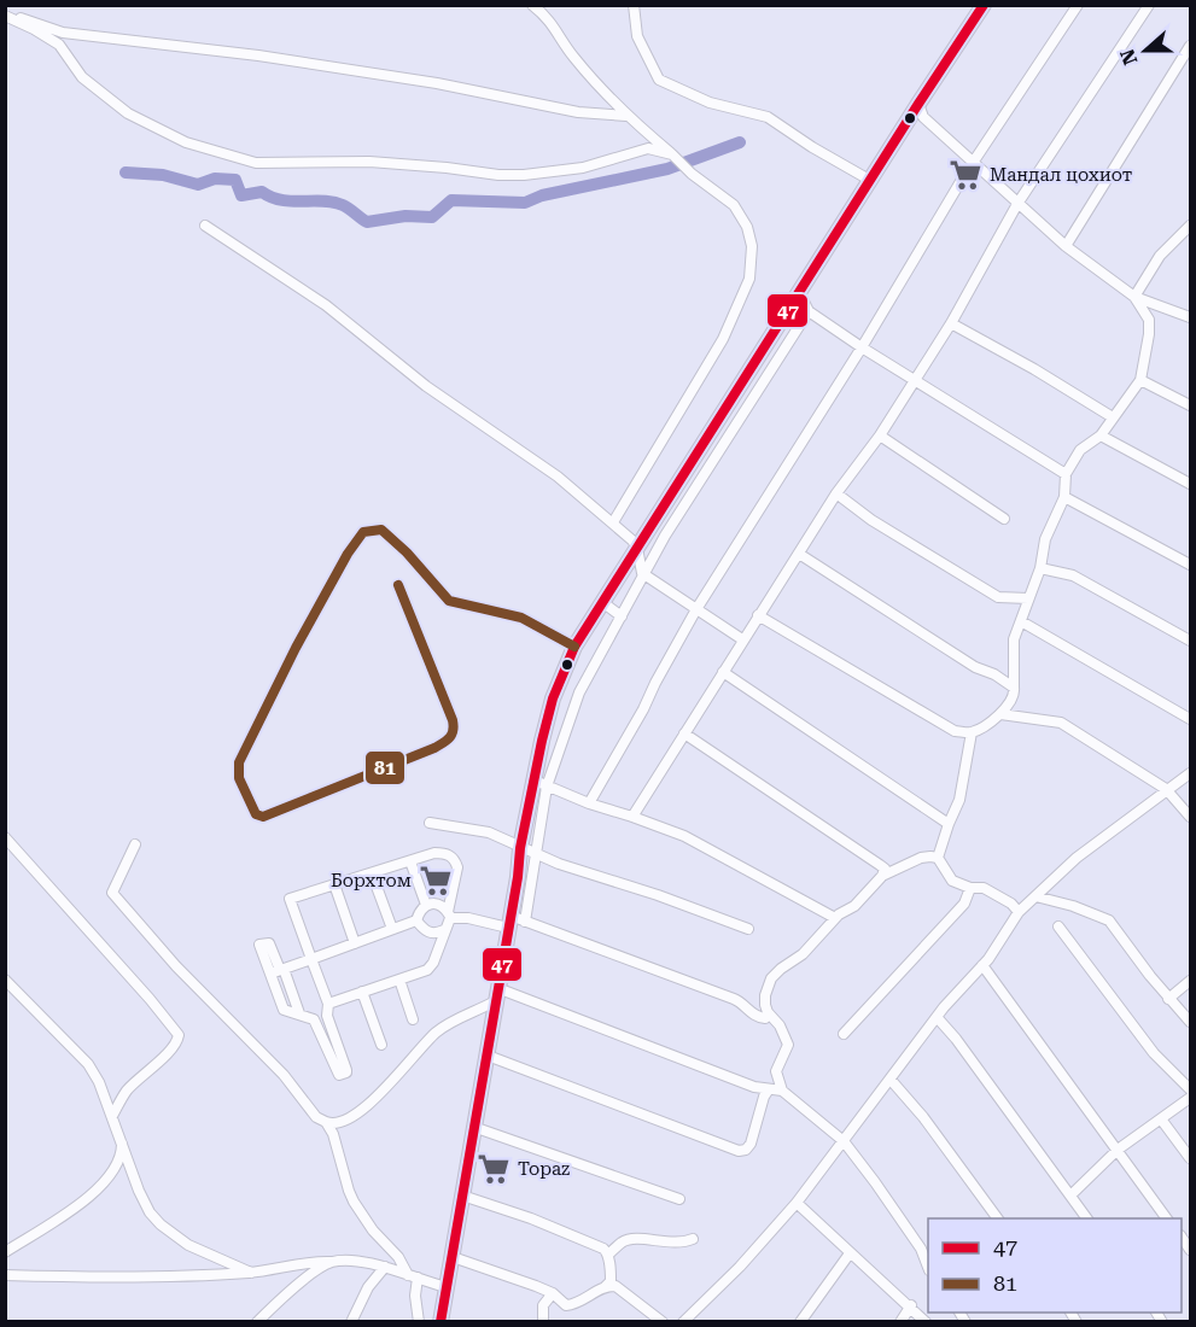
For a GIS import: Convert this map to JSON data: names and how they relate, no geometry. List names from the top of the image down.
{
  "places": {
    "supermarket": ["Мандал цохиот", "Борхтом", "Topaz"]
  },
  "lines": ["transit line 47", "transit line 81"],
  "legend": ["47", "81"],
  "north": "left"
}
